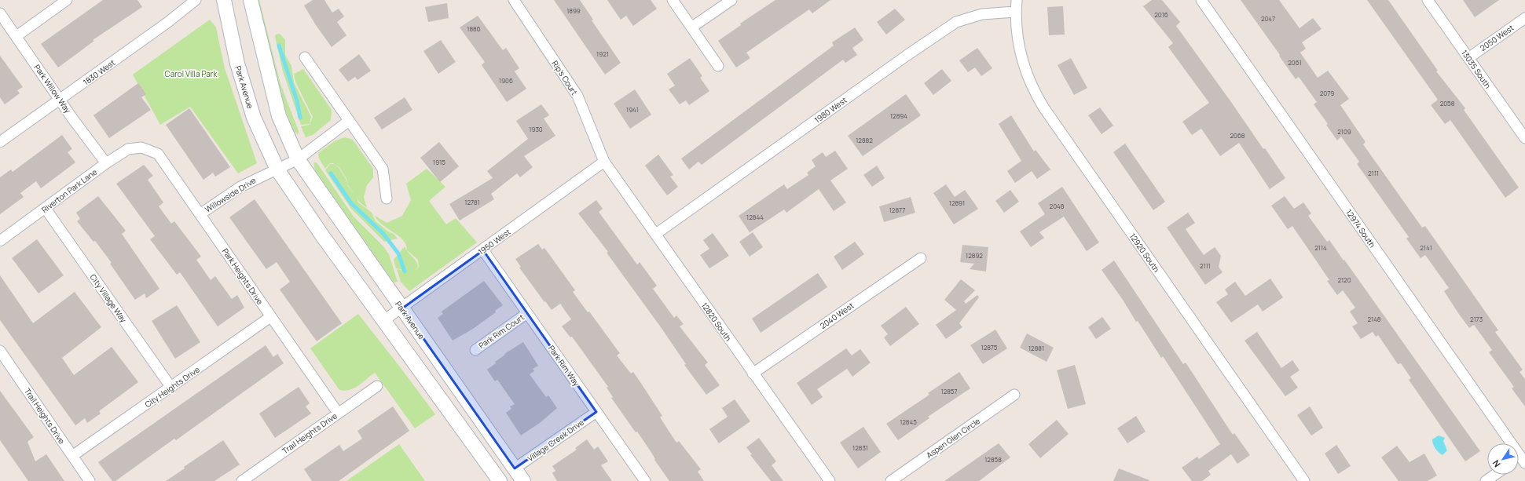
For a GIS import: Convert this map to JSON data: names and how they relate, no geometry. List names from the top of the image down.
{
  "streets": {
    "street": [
      "2050 West",
      "13035 South",
      "1830 West",
      "Rip's Court",
      "Park Avenue",
      "Park Willow Way",
      "1980 West",
      "Riverton Park Lane",
      "Willowside Drive",
      "12974 South",
      "1950 West",
      "12920 South",
      "Park Heights Drive",
      "City Village Way",
      "2040 West",
      "12820 South",
      "Park Rim Court",
      "Park Rim Way",
      "City Heights Drive",
      "Trail Heights Drive",
      "Aspen Glen Circle",
      "Village Creek Drive"
    ]
  },
  "crossings": [
    ["2050 West", "13035 South"],
    ["1830 West", "Park Willow Way"],
    ["Rip's Court", "1950 West"],
    ["Rip's Court", "12820 South"],
    ["Park Avenue", "Willowside Drive"],
    ["Park Avenue", "1950 West"],
    ["Park Avenue", "Village Creek Drive"],
    ["Park Willow Way", "Riverton Park Lane"],
    ["1980 West", "12920 South"],
    ["1980 West", "12820 South"],
    ["Riverton Park Lane", "Park Heights Drive"],
    ["Riverton Park Lane", "City Village Way"],
    ["Willowside Drive", "Park Heights Drive"],
    ["1950 West", "12820 South"],
    ["1950 West", "Park Rim Way"],
    ["Park Heights Drive", "City Heights Drive"],
    ["Park Heights Drive", "Trail Heights Drive"],
    ["City Village Way", "City Heights Drive"],
    ["2040 West", "12820 South"],
    ["Park Rim Court", "Park Rim Way"],
    ["Park Rim Way", "Village Creek Drive"],
    ["City Heights Drive", "Trail Heights Drive"]
  ],
  "parks": ["Carol Villa Park"],
  "house_numbers": [
    "1899",
    "2016",
    "2047",
    "1886",
    "1921",
    "2061",
    "1906",
    "2079",
    "2058",
    "1941",
    "12894",
    "1930",
    "2109",
    "2068",
    "12882",
    "1915",
    "2111",
    "12781",
    "12891",
    "2048",
    "12877",
    "12844",
    "2114",
    "2141",
    "12892",
    "2111",
    "2120",
    "2148",
    "2173",
    "12875",
    "12881",
    "12857",
    "12845",
    "12831",
    "12858"
  ],
  "north": "bottom left"
}
